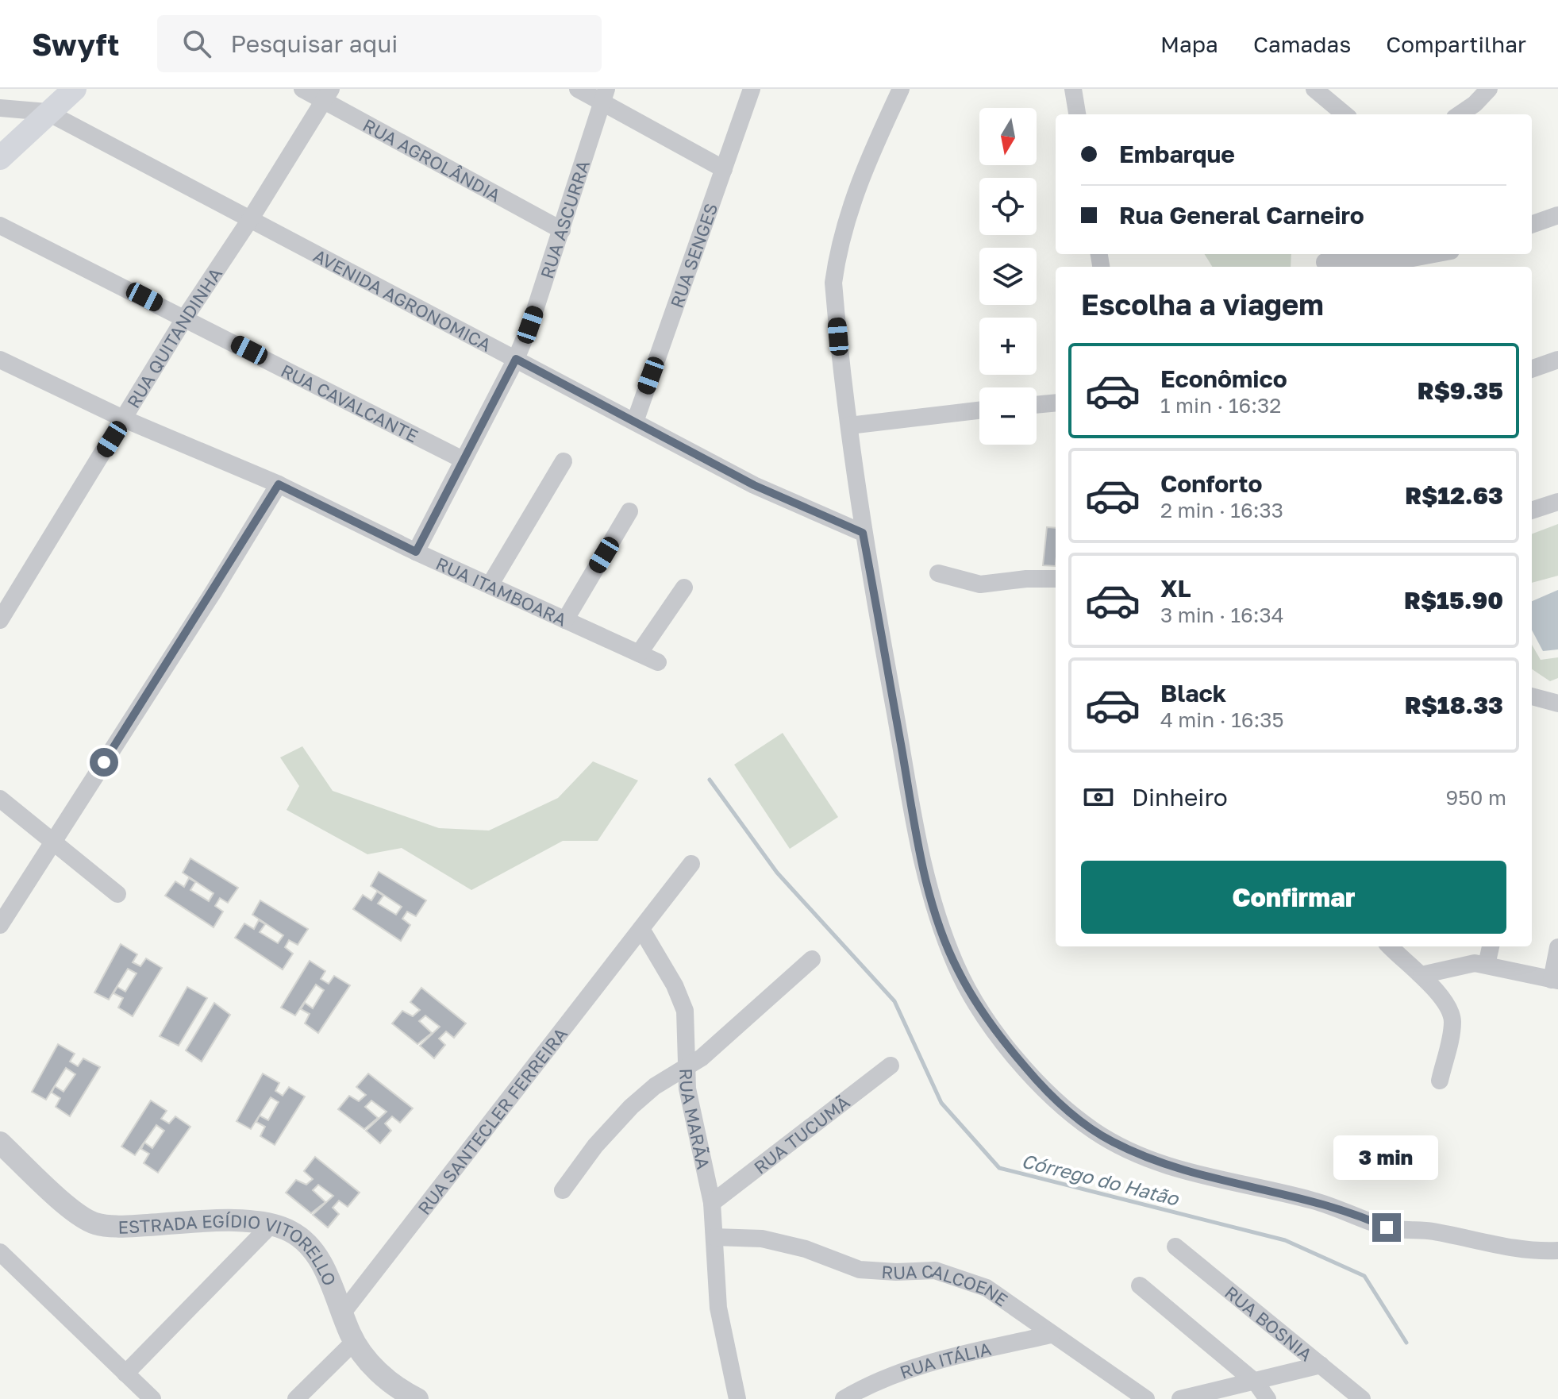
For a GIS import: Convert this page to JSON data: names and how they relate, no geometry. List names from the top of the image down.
{
  "streets": {
    "street": [
      "RUA AGROLÂNDIA",
      "RUA ASCURRA",
      "RUA SENGES",
      "AVENIDA AGRONOMICA",
      "RUA QUITANDINHA",
      "RUA CAVALCANTE",
      "RUA ITAMBOARA",
      "RUA MARÃA",
      "RUA SANTECLER FERREIRA",
      "RUA TUCUMÃ",
      "ESTRADA EGÍDIO VITORELLO",
      "RUA CALCOENE",
      "RUA BOSNIA",
      "RUA ITÁLIA"
    ]
  },
  "crossings": [
    ["RUA AGROLÂNDIA", "RUA ASCURRA"],
    ["RUA AGROLÂNDIA", "RUA QUITANDINHA"],
    ["RUA ASCURRA", "AVENIDA AGRONOMICA"],
    ["RUA ASCURRA", "RUA CAVALCANTE"],
    ["RUA ASCURRA", "RUA ITAMBOARA"],
    ["RUA SENGES", "AVENIDA AGRONOMICA"],
    ["AVENIDA AGRONOMICA", "RUA QUITANDINHA"],
    ["RUA QUITANDINHA", "RUA CAVALCANTE"],
    ["RUA QUITANDINHA", "RUA ITAMBOARA"],
    ["RUA MARÃA", "RUA SANTECLER FERREIRA"],
    ["RUA MARÃA", "RUA TUCUMÃ"],
    ["RUA MARÃA", "RUA CALCOENE"],
    ["RUA SANTECLER FERREIRA", "ESTRADA EGÍDIO VITORELLO"],
    ["RUA CALCOENE", "RUA ITÁLIA"]
  ],
  "water": ["Córrego do Hatão"],
  "north": "bottom",
  "page": {
    "header": "Swyft",
    "search": "Pesquisar aqui",
    "nav": ["Mapa", "Camadas", "Compartilhar"],
    "map_buttons": ["+", "−"],
    "banner": ["Embarque", "Rua General Carneiro"],
    "heading": "Escolha a viagem",
    "list": [
      {
        "name": "Econômico",
        "note": "1 min · 16:32",
        "value": "R$9.35"
      },
      {
        "name": "Conforto",
        "note": "2 min · 16:33",
        "value": "R$12.63"
      },
      {
        "name": "XL",
        "note": "3 min · 16:34",
        "value": "R$15.90"
      },
      {
        "name": "Black",
        "note": "4 min · 16:35",
        "value": "R$18.33"
      }
    ],
    "pay": ["Dinheiro", "950 m"],
    "buttons": "Confirmar",
    "bubble": "3 min"
  }
}
